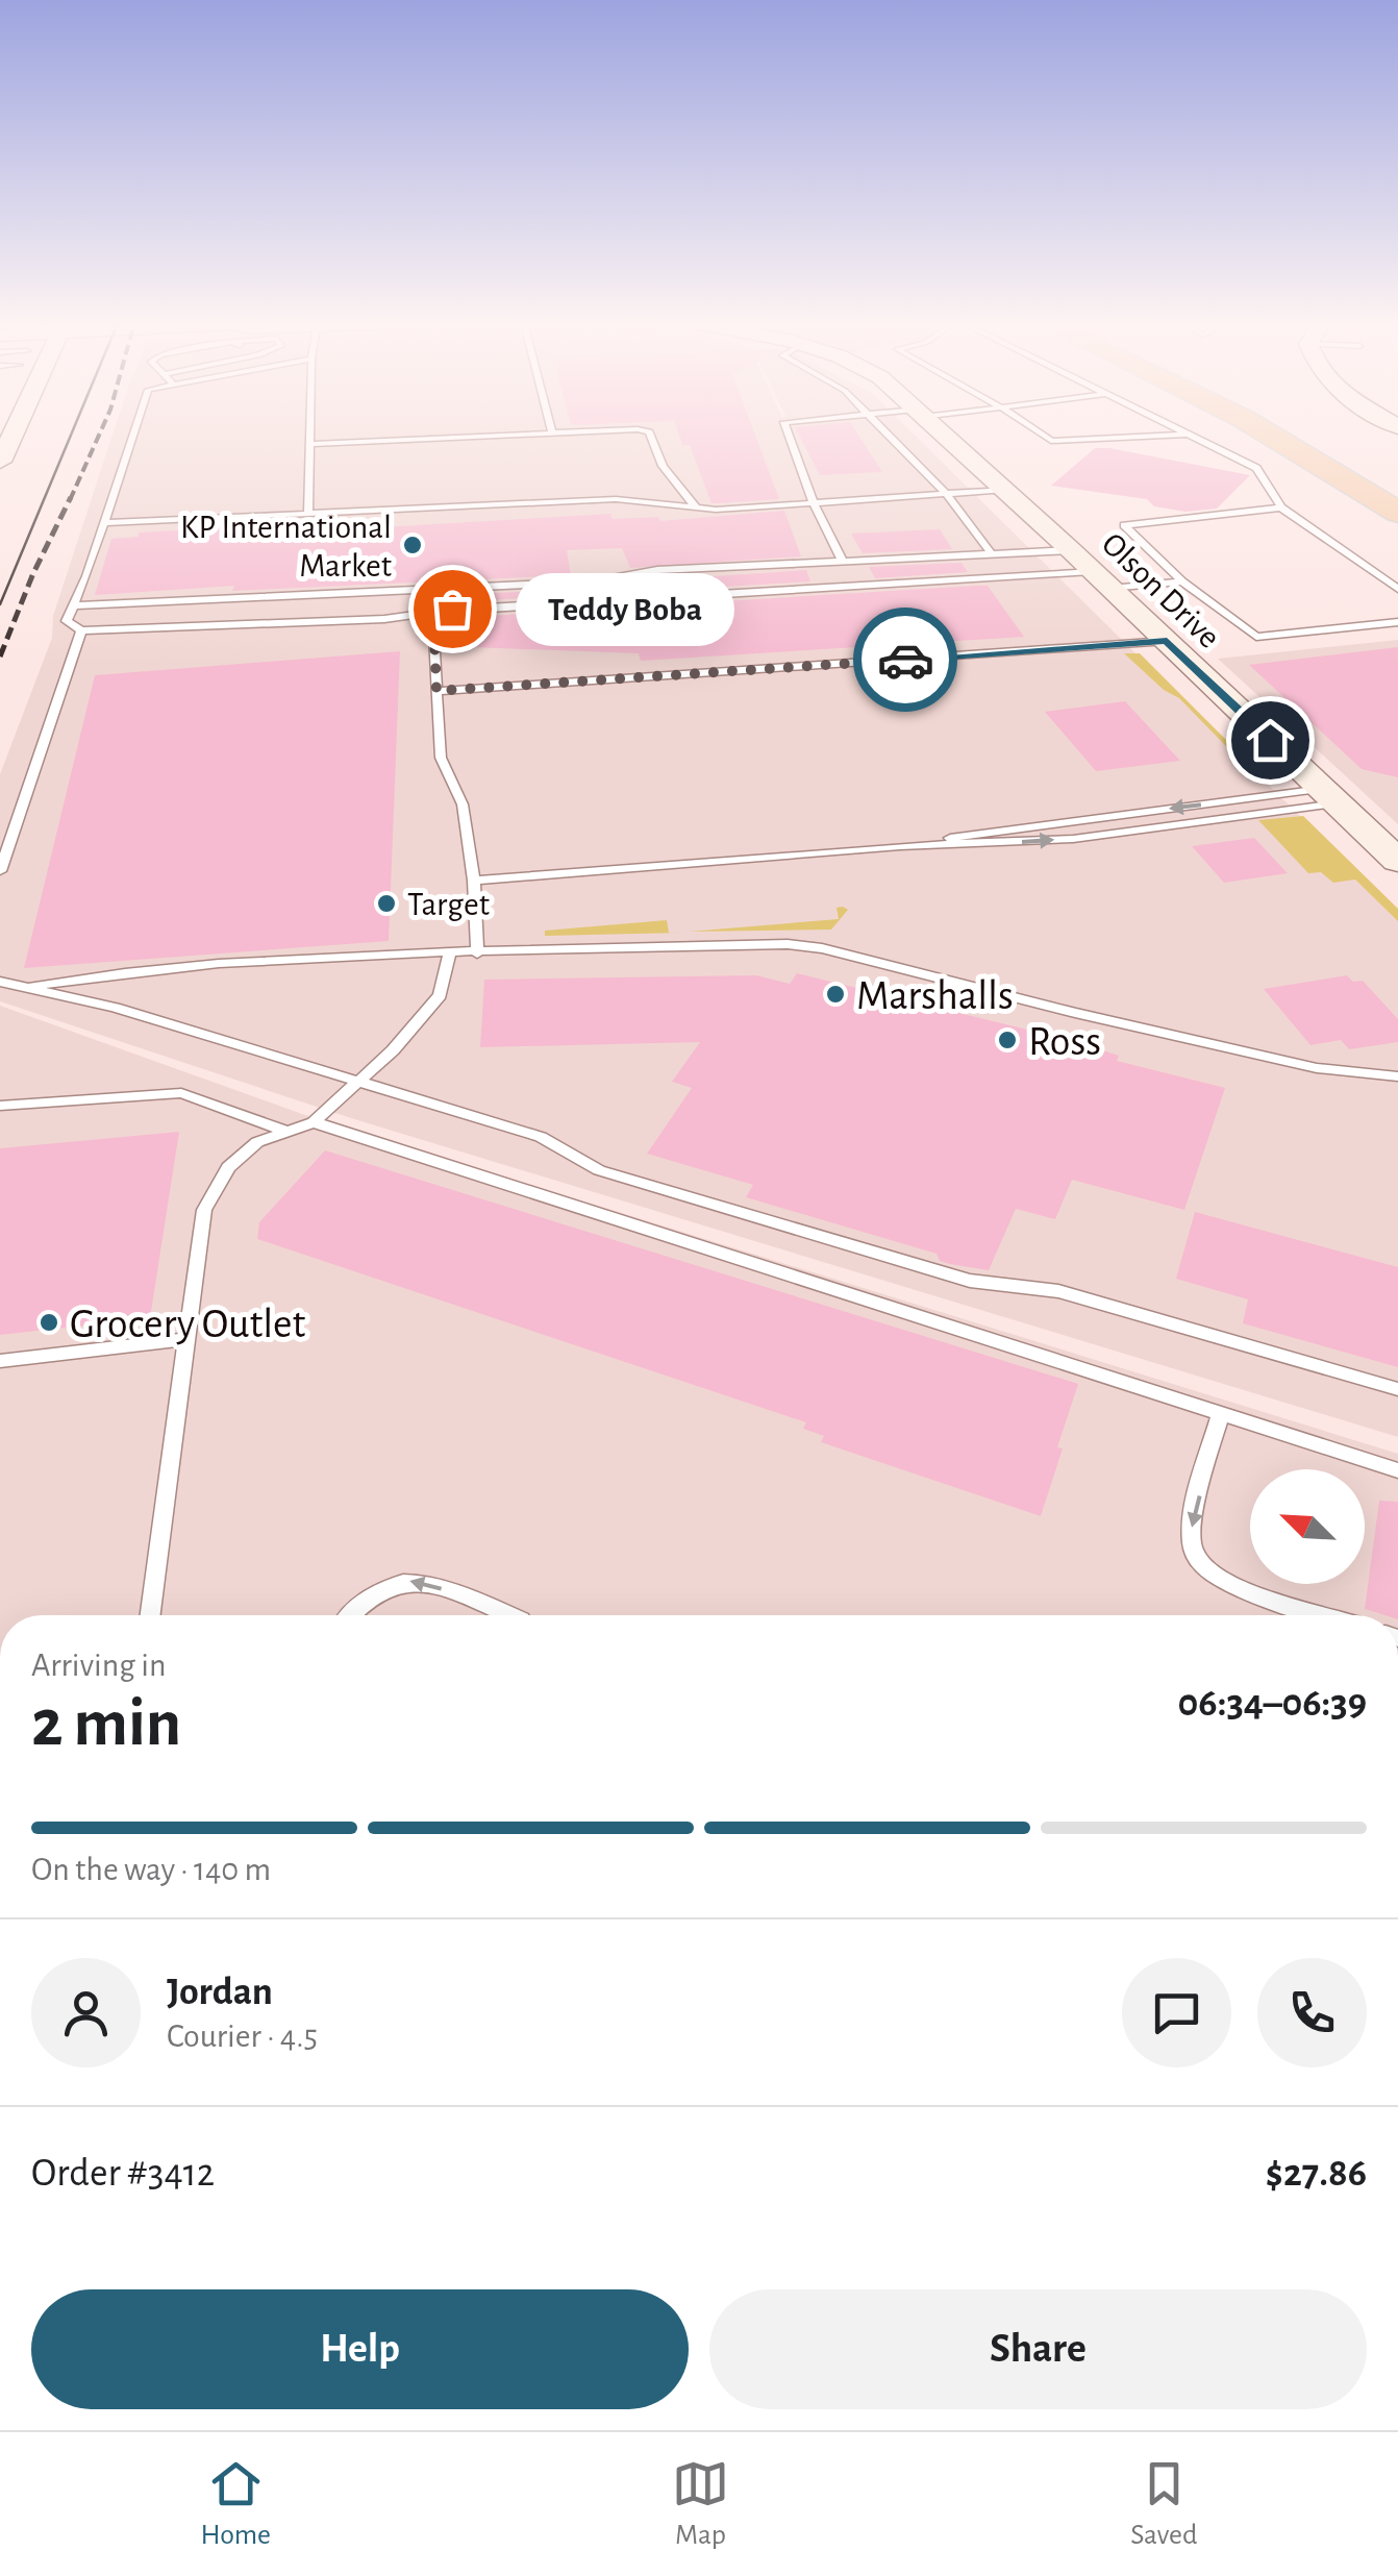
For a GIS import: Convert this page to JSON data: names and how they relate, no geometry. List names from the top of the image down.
{
  "streets": {
    "street": ["Olson Drive"]
  },
  "places": [
    "KP International Market",
    "Teddy Boba",
    "Target",
    "Marshalls",
    "Ross",
    "Grocery Outlet"
  ],
  "north": "top left",
  "page": {
    "bubble": "Teddy Boba",
    "heading": ["2 min", "Arriving in", "06:34–06:39"],
    "panel": [
      "Jordan",
      "Courier · 4.5",
      "Order #3412",
      "$27.86"
    ],
    "bar": "On the way · 140 m",
    "buttons": ["Help", "Share"],
    "tabs": ["Home", "Map", "Saved"]
  }
}
